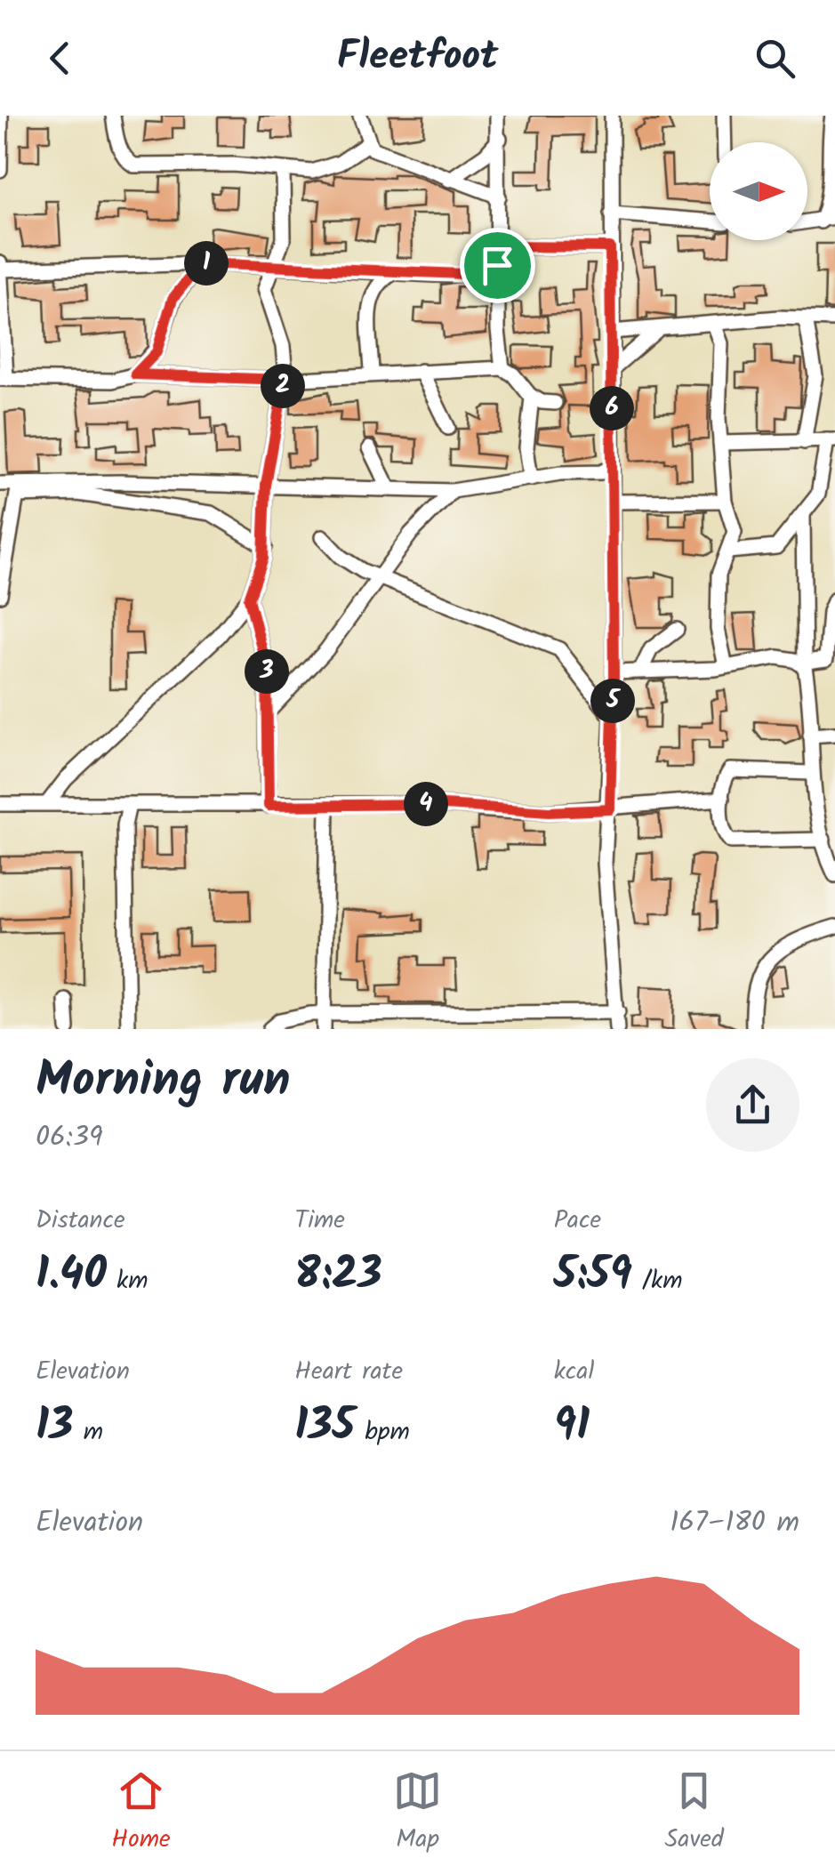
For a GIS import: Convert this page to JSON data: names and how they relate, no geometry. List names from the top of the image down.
{
  "north": "right",
  "page": {
    "header": "Fleetfoot",
    "pins": [
      "1",
      "2",
      "6",
      "3",
      "5",
      "4"
    ],
    "heading": ["Morning run", "06:39"],
    "stats": [
      ["Distance", "1.40 km"],
      ["Time", "8:23"],
      ["Pace", "5:59 /km"],
      ["Elevation", "13 m"],
      ["Heart rate", "135 bpm"],
      ["kcal", "91"]
    ],
    "chart": ["Elevation", "167–180 m"],
    "tabs": ["Home", "Map", "Saved"]
  }
}
